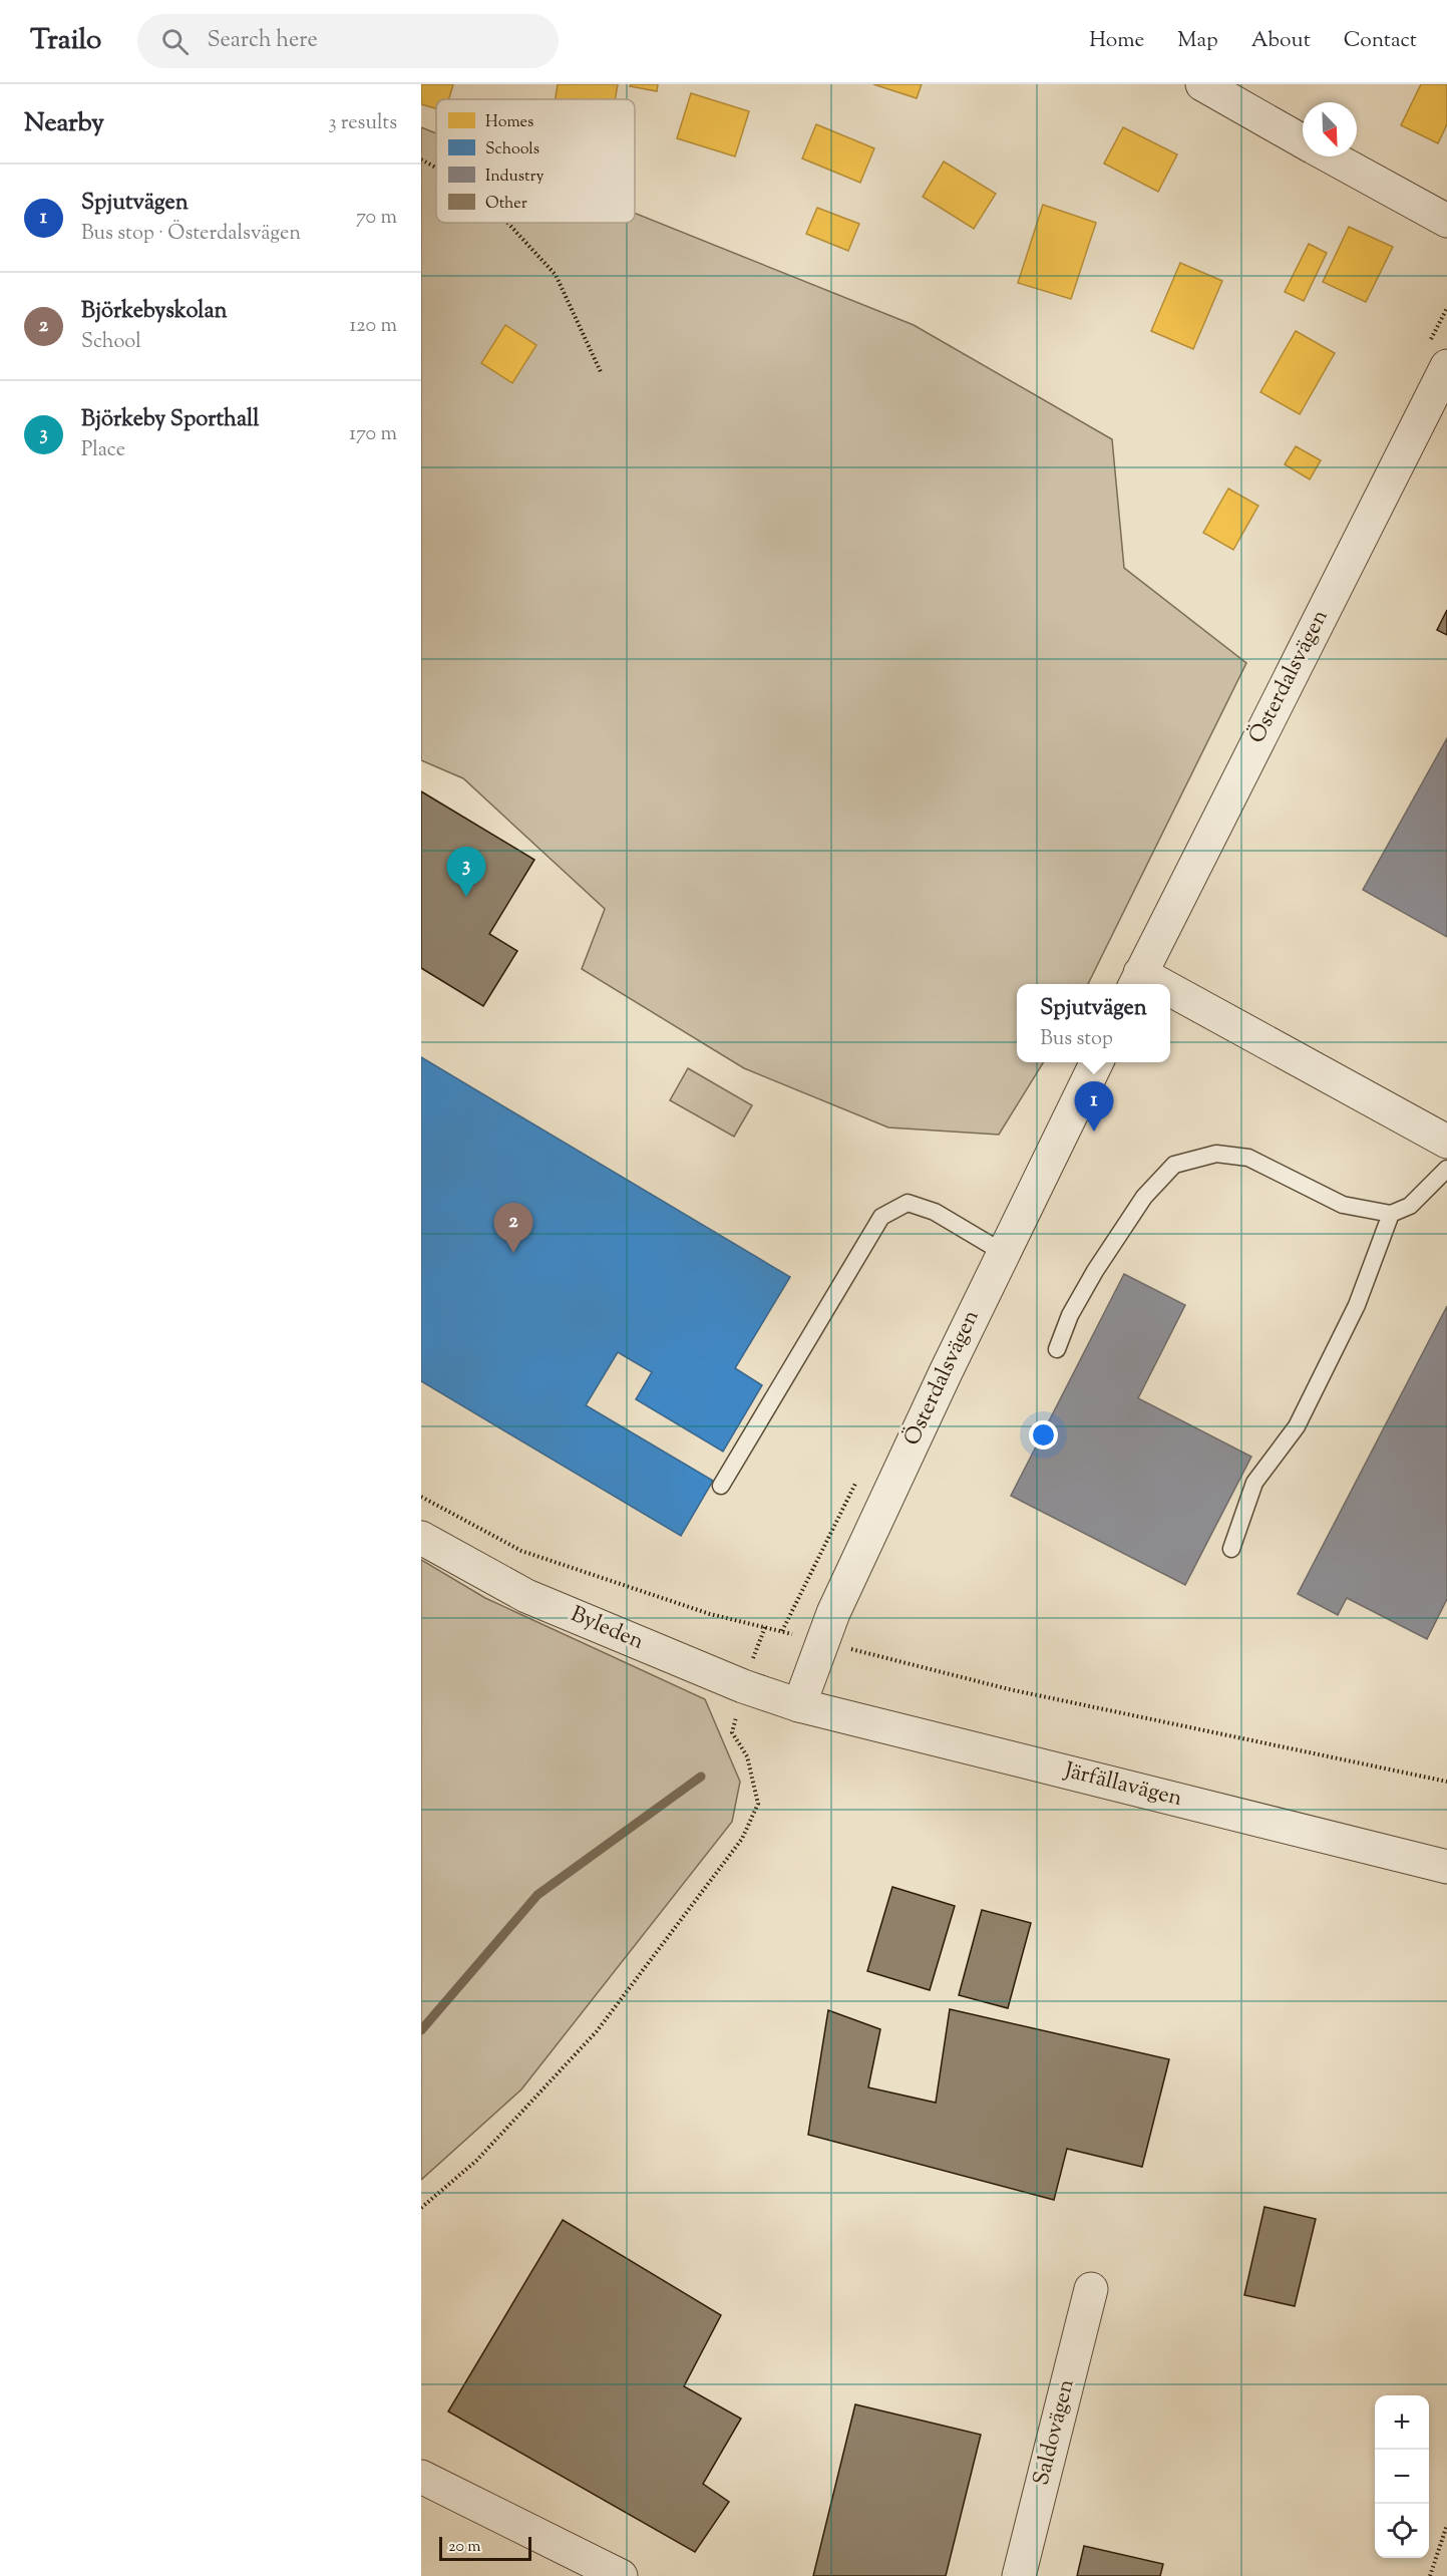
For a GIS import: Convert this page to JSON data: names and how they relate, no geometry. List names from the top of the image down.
{
  "streets": {
    "street": [
      "Österdalsvägen",
      "Byleden",
      "Järfällavägen",
      "Saldovägen"
    ]
  },
  "crossings": [
    ["Österdalsvägen", "Byleden"],
    ["Österdalsvägen", "Järfällavägen"],
    ["Byleden", "Järfällavägen"]
  ],
  "legend": [
    "Homes",
    "Schools",
    "Industry",
    "Other"
  ],
  "scale_bar": "20 m",
  "north": "bottom right",
  "page": {
    "header": "Trailo",
    "search": "Search here",
    "nav": [
      "Home",
      "Map",
      "About",
      "Contact"
    ],
    "heading": ["Nearby", "3 results"],
    "list": [
      {
        "mark": "1",
        "name": "Spjutvägen",
        "note": "Bus stop · Österdalsvägen",
        "value": "70 m"
      },
      {
        "mark": "2",
        "name": "Björkebyskolan",
        "note": "School",
        "value": "120 m"
      },
      {
        "mark": "3",
        "name": "Björkeby Sporthall",
        "note": "Place",
        "value": "170 m"
      }
    ],
    "pins": ["3", "1", "2"],
    "popup": ["Spjutvägen", "Bus stop"],
    "map_buttons": ["+", "−"],
    "scale": "20 m"
  }
}
